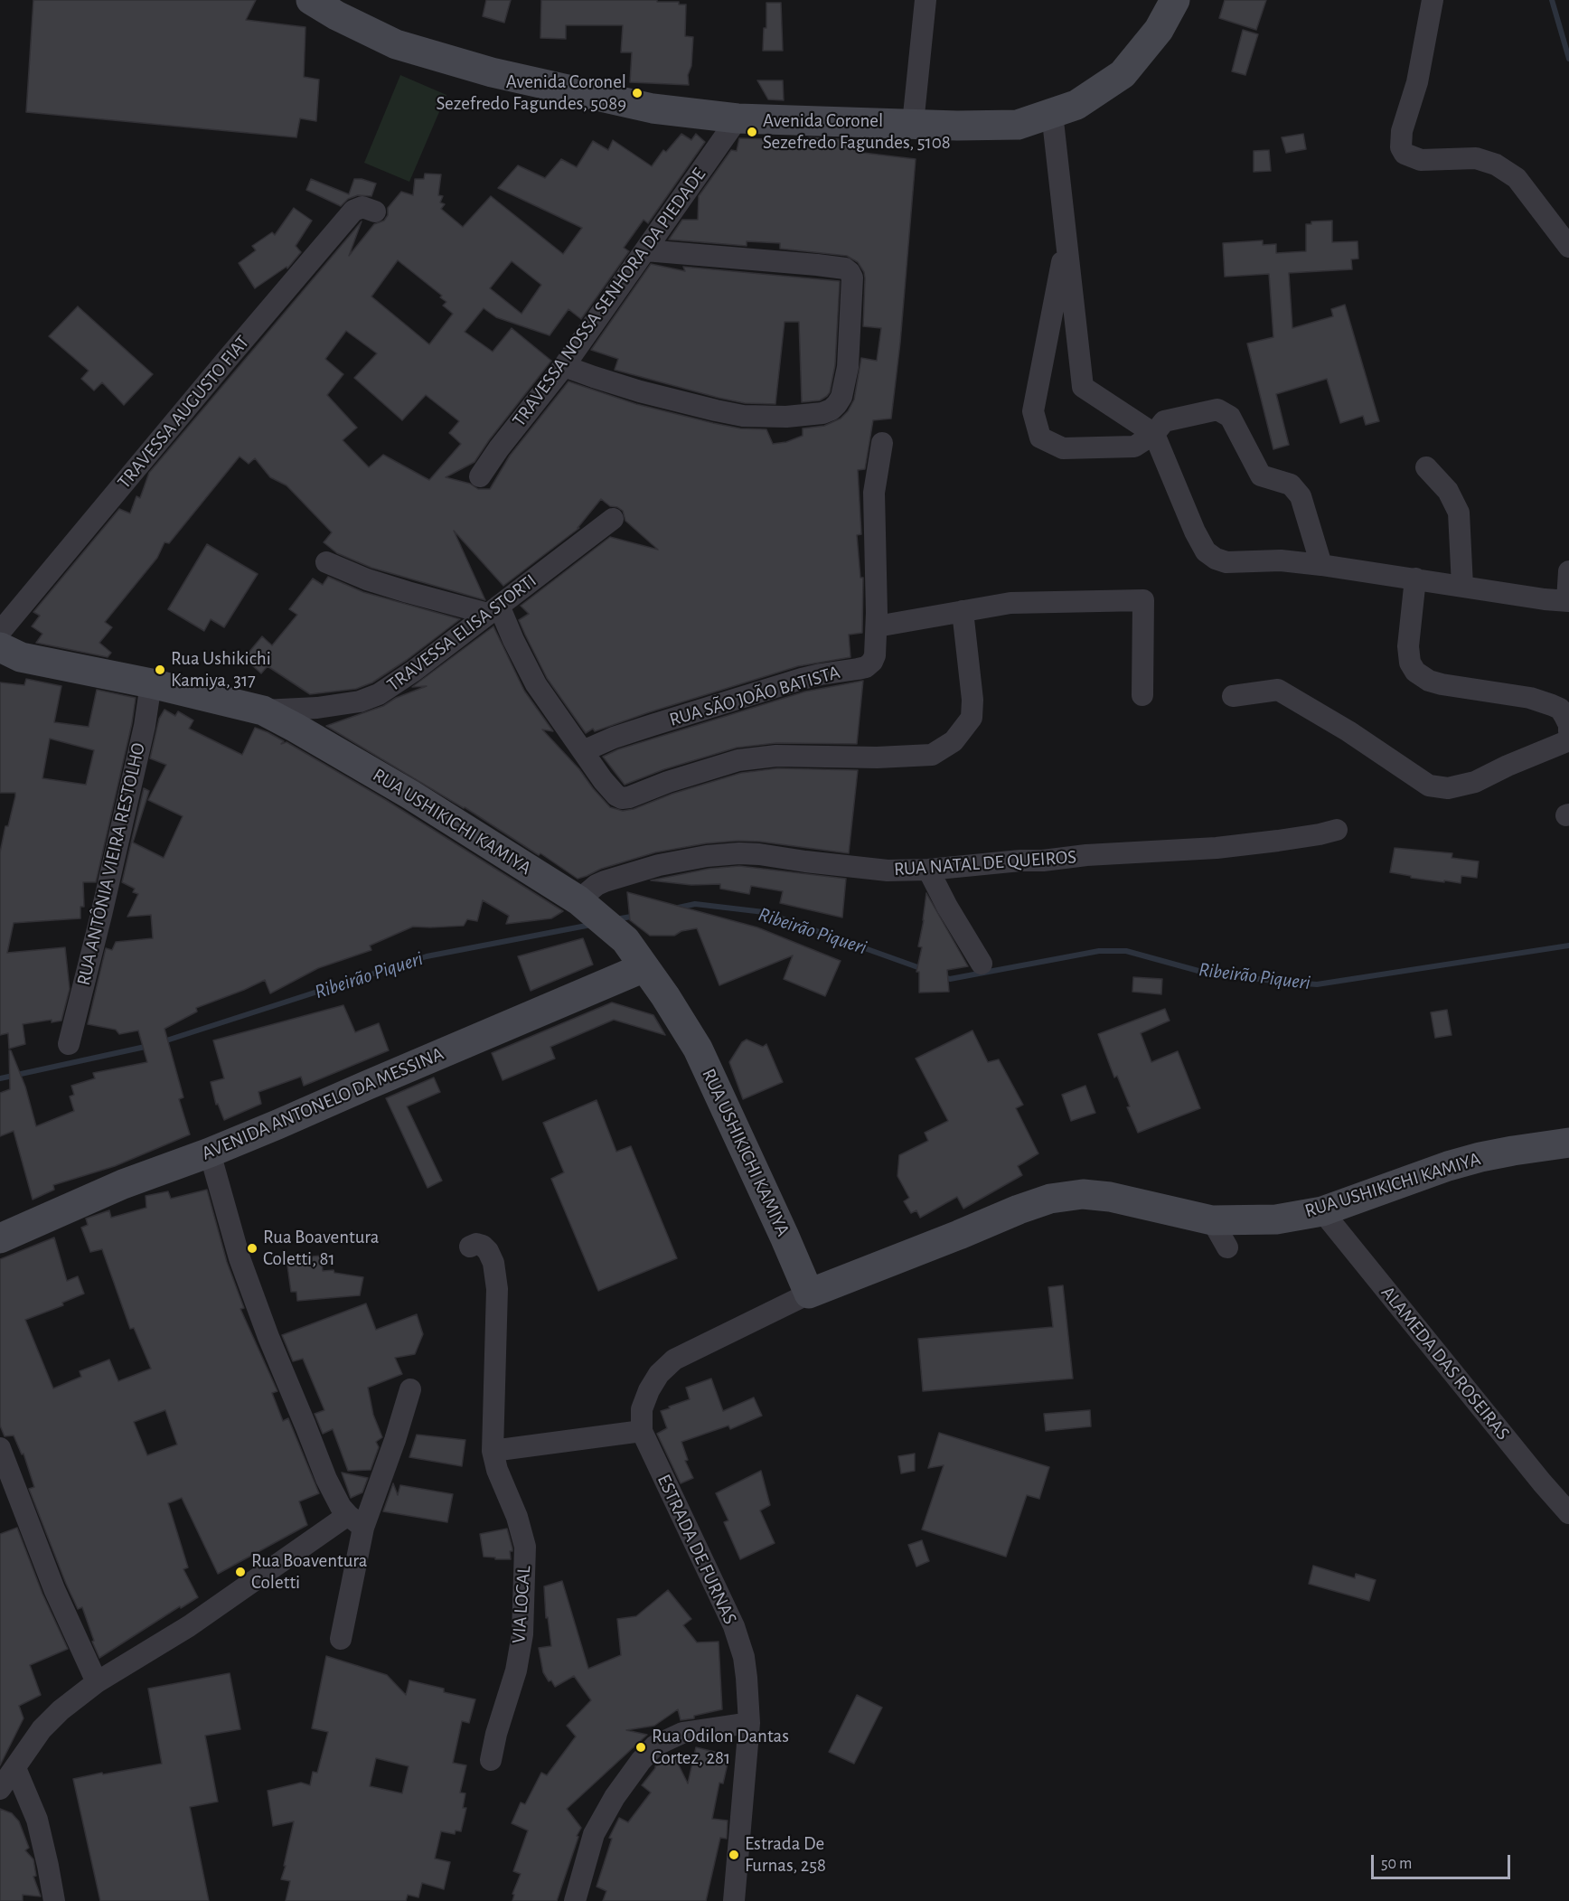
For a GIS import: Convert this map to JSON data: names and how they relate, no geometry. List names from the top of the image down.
{
  "streets": {
    "main road": ["RUA USHIKICHI KAMIYA", "AVENIDA ANTONELO DA MESSINA"],
    "street": [
      "TRAVESSA NOSSA SENHORA DA PIEDADE",
      "TRAVESSA AUGUSTO FIAT",
      "TRAVESSA ELISA STORTI",
      "RUA SÃO JOÃO BATISTA",
      "RUA NATAL DE QUEIROS",
      "RUA ANTÔNIA VIEIRA RESTOLHO",
      "ALAMEDA DAS ROSEIRAS",
      "ESTRADA DE FURNAS",
      "VIA LOCAL"
    ]
  },
  "crossings": [
    ["TRAVESSA ELISA STORTI", "RUA USHIKICHI KAMIYA"],
    ["RUA USHIKICHI KAMIYA", "RUA NATAL DE QUEIROS"],
    ["RUA USHIKICHI KAMIYA", "RUA ANTÔNIA VIEIRA RESTOLHO"],
    ["RUA USHIKICHI KAMIYA", "AVENIDA ANTONELO DA MESSINA"],
    ["RUA USHIKICHI KAMIYA", "ALAMEDA DAS ROSEIRAS"],
    ["RUA USHIKICHI KAMIYA", "ESTRADA DE FURNAS"]
  ],
  "water": ["Ribeirão Piqueri"],
  "places": [
    "Avenida Coronel Sezefredo Fagundes, 5089",
    "Avenida Coronel Sezefredo Fagundes, 5108",
    "Rua Ushikichi Kamiya, 317",
    "Rua Boaventura Coletti, 81",
    "Rua Boaventura Coletti",
    "Rua Odilon Dantas Cortez, 281",
    "Estrada De Furnas, 258"
  ],
  "scale_bar": "50 m"
}
